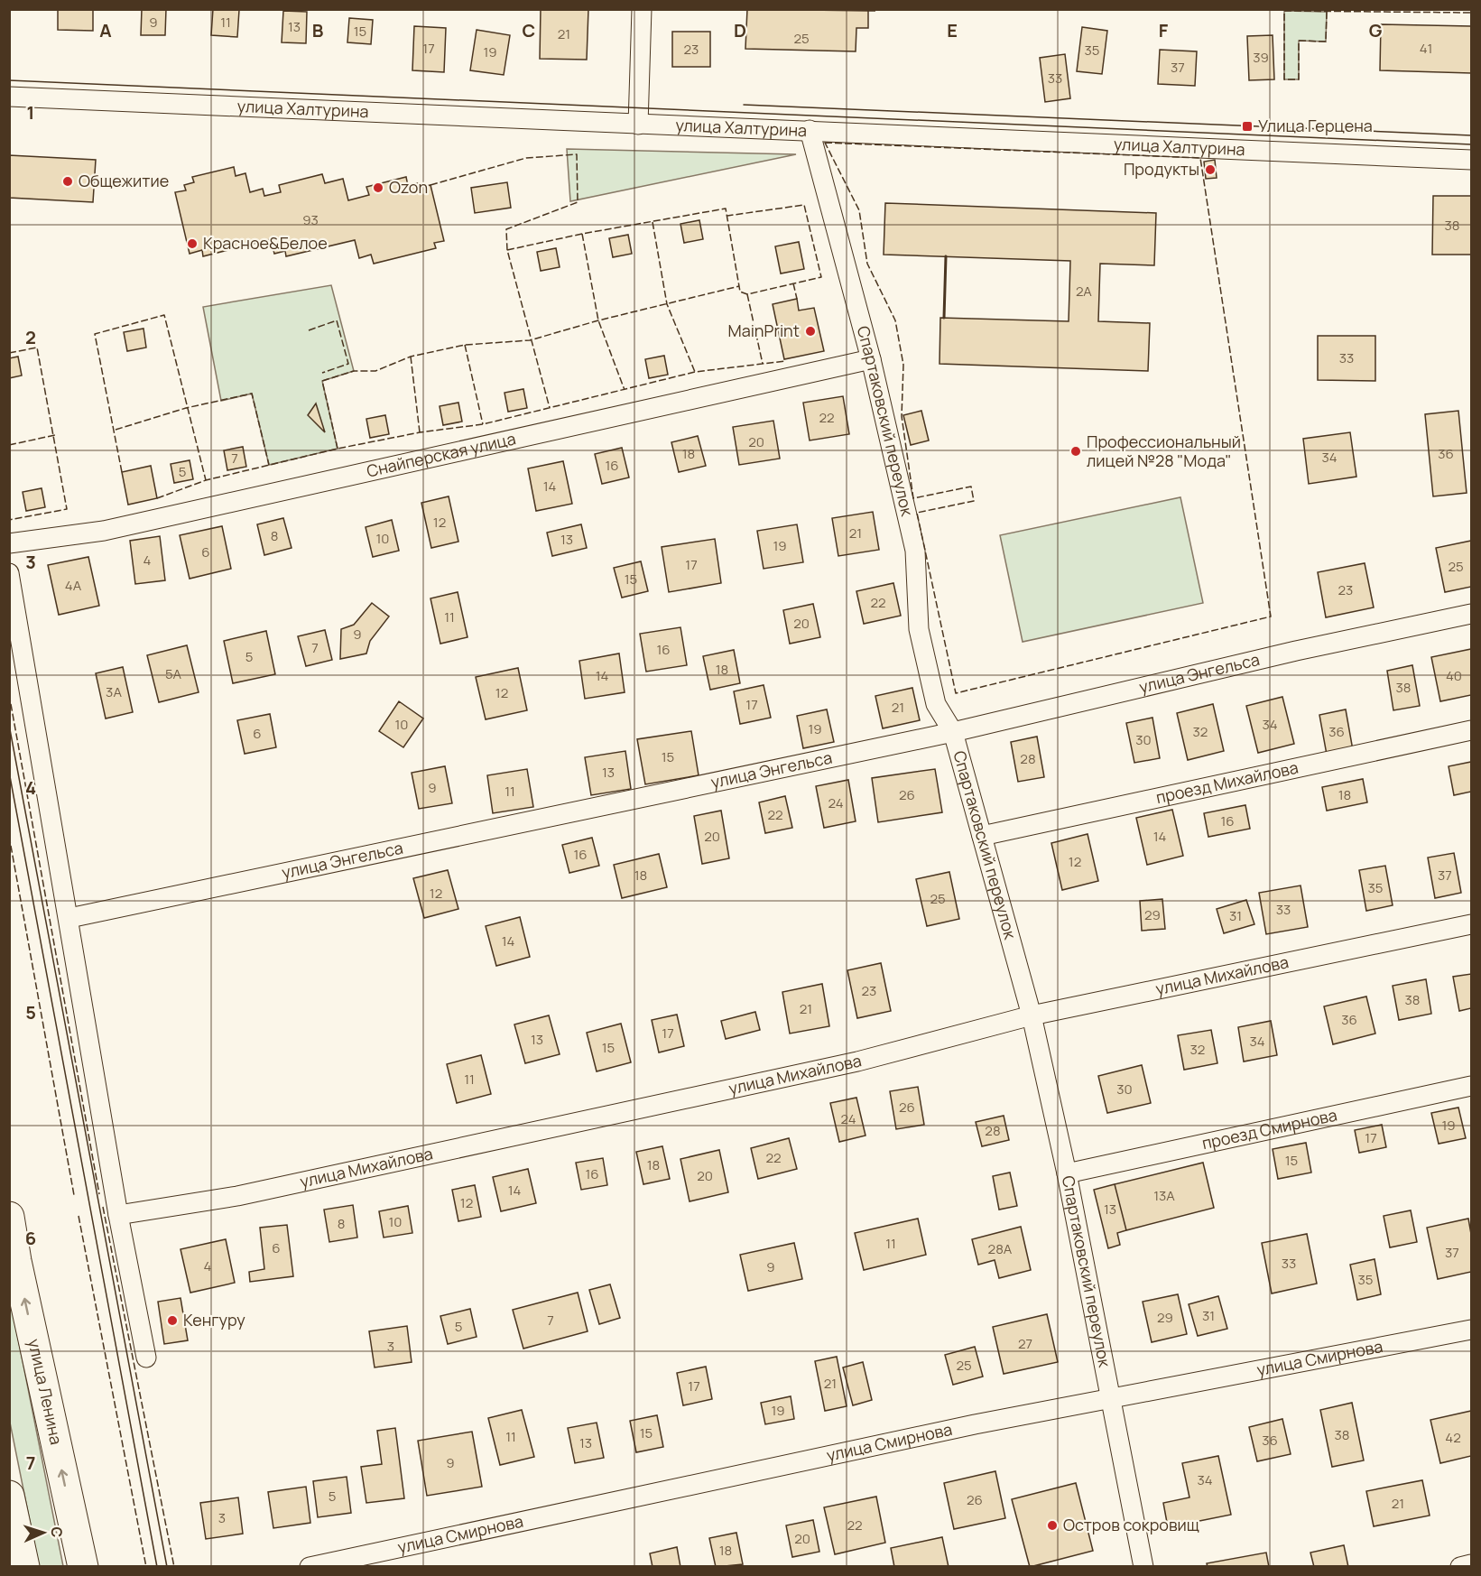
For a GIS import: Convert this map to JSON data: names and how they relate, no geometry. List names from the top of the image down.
{
  "streets": {
    "main road": ["улица Ленина"],
    "street": [
      "улица Халтурина",
      "Спартаковский переулок",
      "Снайперская улица",
      "улица Энгельса",
      "проезд Михайлова",
      "улица Михайлова",
      "проезд Смирнова",
      "улица Смирнова"
    ]
  },
  "crossings": [
    ["улица Халтурина", "Спартаковский переулок"],
    ["Спартаковский переулок", "Снайперская улица"],
    ["Спартаковский переулок", "улица Энгельса"],
    ["Спартаковский переулок", "проезд Михайлова"],
    ["Спартаковский переулок", "улица Михайлова"],
    ["Спартаковский переулок", "проезд Смирнова"],
    ["Спартаковский переулок", "улица Смирнова"]
  ],
  "one_way": ["улица Ленина"],
  "places": {
    "transit": ["Улица Герцена"],
    "other": [
      "Продукты",
      "Общежитие",
      "Ozon",
      "Красное&Белое",
      "MainPrint",
      "Профессиональный лицей №28 \"Мода\"",
      "Кенгуру",
      "Остров сокровищ"
    ]
  },
  "house_numbers": [
    "9",
    "11",
    "13",
    "15",
    "21",
    "25",
    "17",
    "41",
    "23",
    "35",
    "19",
    "39",
    "37",
    "33",
    "93",
    "38",
    "2А",
    "33",
    "22",
    "20",
    "18",
    "36",
    "34",
    "7",
    "16",
    "5",
    "14",
    "12",
    "21",
    "8",
    "10",
    "13",
    "19",
    "6",
    "4",
    "17",
    "25",
    "15",
    "4А",
    "23",
    "22",
    "11",
    "20",
    "9",
    "7",
    "16",
    "5",
    "18",
    "5А",
    "14",
    "40",
    "38",
    "3А",
    "12",
    "17",
    "21",
    "10",
    "34",
    "19",
    "32",
    "36",
    "6",
    "30",
    "15",
    "28",
    "13",
    "9",
    "11",
    "26",
    "18",
    "24",
    "22",
    "16",
    "20",
    "14",
    "16",
    "12",
    "18",
    "37",
    "35",
    "12",
    "25",
    "33",
    "29",
    "31",
    "14",
    "23",
    "38",
    "21",
    "36",
    "17",
    "13",
    "34",
    "15",
    "32",
    "11",
    "30",
    "26",
    "24",
    "19",
    "28",
    "17",
    "22",
    "15",
    "18",
    "16",
    "20",
    "14",
    "13А",
    "12",
    "13",
    "10",
    "8",
    "11",
    "6",
    "28А",
    "37",
    "33",
    "4",
    "9",
    "35",
    "31",
    "29",
    "7",
    "5",
    "27",
    "3",
    "25",
    "21",
    "17",
    "19",
    "15",
    "38",
    "11",
    "42",
    "36",
    "13",
    "9",
    "34",
    "5",
    "26",
    "21",
    "3",
    "22",
    "20",
    "18"
  ],
  "north": "right",
  "grid": {
    "columns": [
      "A",
      "B",
      "C",
      "D",
      "E",
      "F",
      "G"
    ],
    "rows": [
      "1",
      "2",
      "3",
      "4",
      "5",
      "6",
      "7"
    ]
  }
}
